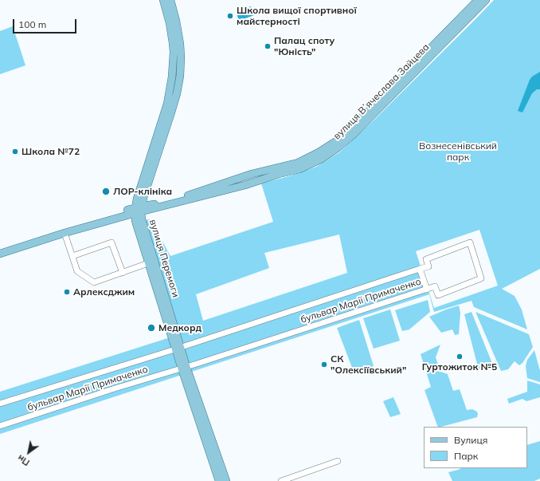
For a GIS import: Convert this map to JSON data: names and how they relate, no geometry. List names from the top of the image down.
{
  "streets": {
    "main road": ["вулиця Вʼячеслава Зайцева", "вулиця Перемоги"],
    "street": ["бульвар Марії Примаченко"]
  },
  "crossings": [
    ["вулиця Вʼячеслава Зайцева", "вулиця Перемоги"],
    ["вулиця Перемоги", "бульвар Марії Примаченко"]
  ],
  "parks": ["Вознесенівський парк"],
  "places": [
    "Школа вищої спортивної майстерності",
    "Палац споту \"Юність\"",
    "Школа №72",
    "ЛОР-клініка",
    "Арлексджим",
    "Медкорд",
    "Гуртожиток №5",
    "СК \"Олексіївський\""
  ],
  "legend": ["Вулиця", "Парк"],
  "scale_bar": "100 m",
  "north": "bottom left"
}
